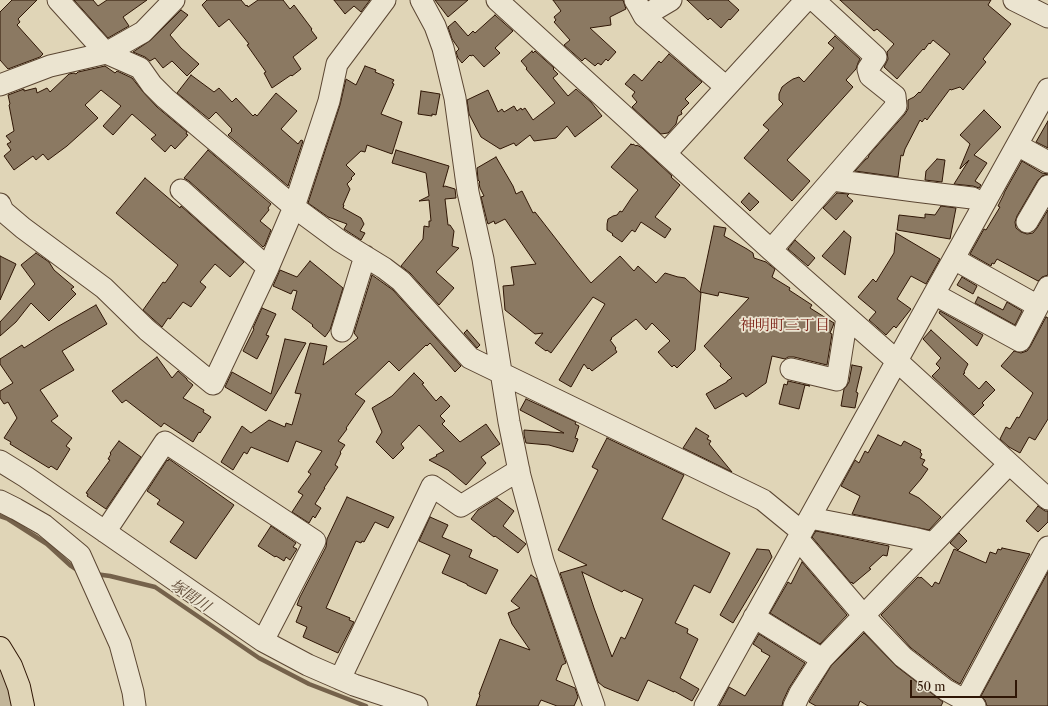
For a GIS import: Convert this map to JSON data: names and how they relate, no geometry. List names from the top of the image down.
{
  "districts": ["神明町三丁目"],
  "water": ["塚間川"],
  "scale_bar": "50 m"
}
